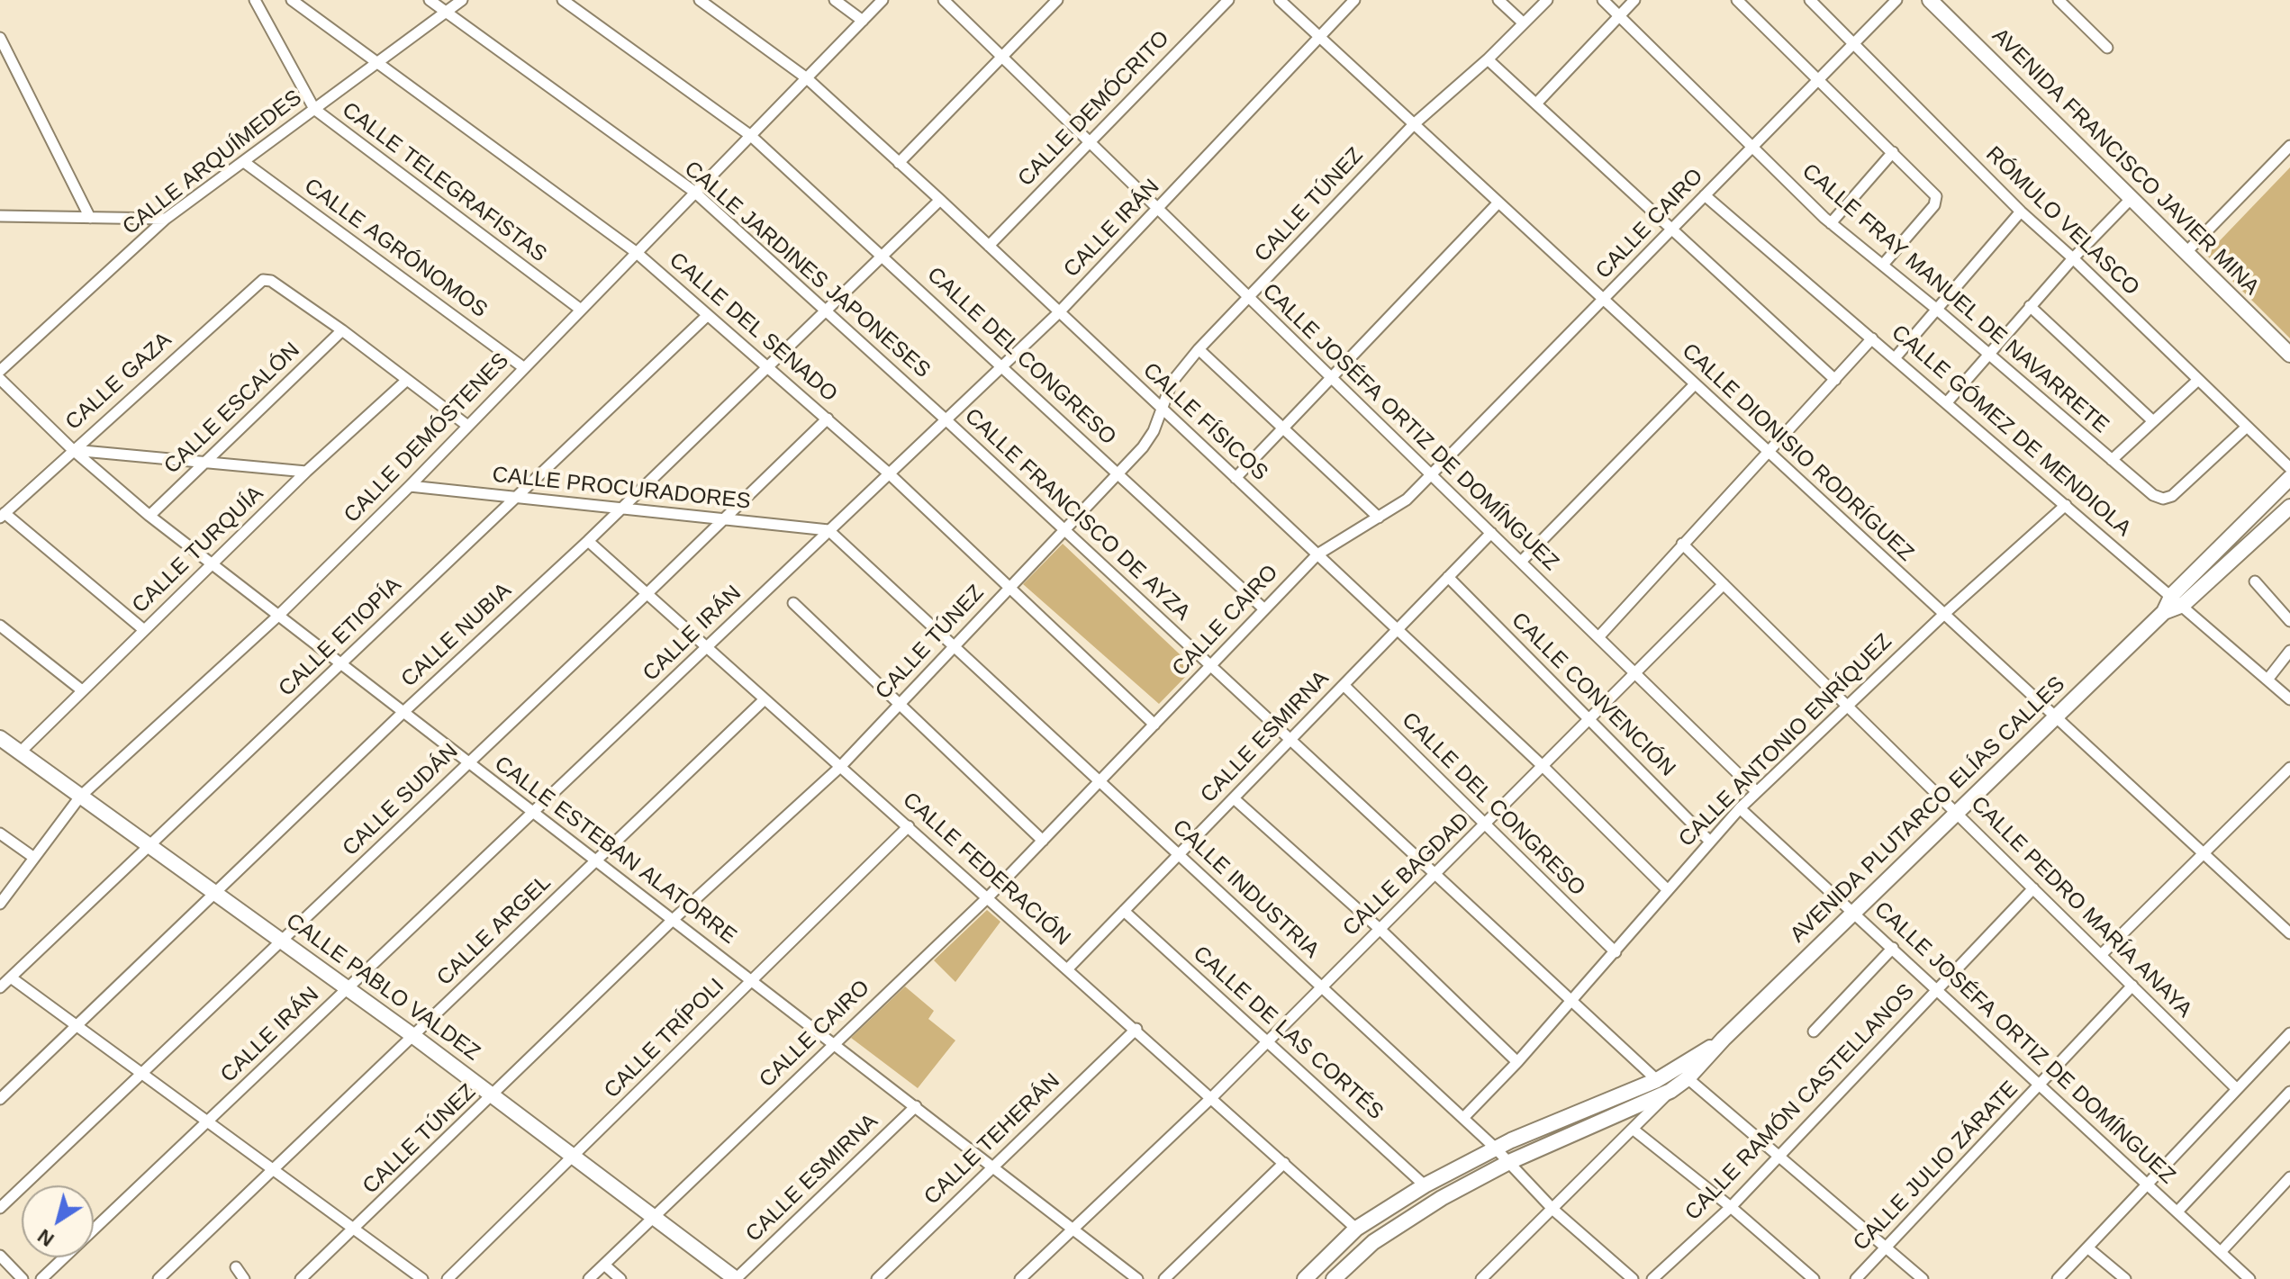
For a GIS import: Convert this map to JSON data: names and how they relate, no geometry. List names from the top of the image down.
{
  "streets": {
    "main road": ["AVENIDA FRANCISCO JAVIER MINA", "AVENIDA PLUTARCO ELÍAS CALLES", "CALLE PABLO VALDEZ"],
    "street": [
      "CALLE DEMÓCRITO",
      "CALLE ARQUÍMEDES",
      "CALLE TELEGRAFISTAS",
      "CALLE TÚNEZ",
      "RÓMULO VELASCO",
      "CALLE CAIRO",
      "CALLE IRÁN",
      "CALLE AGRÓNOMOS",
      "CALLE JARDINES JAPONESES",
      "CALLE FRAY MANUEL DE NAVARRETE",
      "CALLE DEL SENADO",
      "CALLE DEL CONGRESO",
      "CALLE GAZA",
      "CALLE ESCALÓN",
      "CALLE FÍSICOS",
      "CALLE JOSÉFA ORTIZ DE DOMÍNGUEZ",
      "CALLE GÓMEZ DE MENDIOLA",
      "CALLE DEMÓSTENES",
      "CALLE DIONISIO RODRÍGUEZ",
      "CALLE PROCURADORES",
      "CALLE FRANCISCO DE AYZA",
      "CALLE TURQUÍA",
      "CALLE NUBIA",
      "CALLE ETIOPÍA",
      "CALLE CONVENCIÓN",
      "CALLE ESMIRNA",
      "CALLE ANTONIO ENRÍQUEZ",
      "CALLE SUDÁN",
      "CALLE ESTEBAN ALATORRE",
      "CALLE FEDERACIÓN",
      "CALLE BAGDAD",
      "CALLE INDUSTRIA",
      "CALLE PEDRO MARÍA ANAYA",
      "CALLE ARGEL",
      "CALLE DE LAS CORTÉS",
      "CALLE TRÍPOLI",
      "CALLE RAMÓN CASTELLANOS",
      "CALLE TEHERÁN",
      "CALLE JULIO ZÁRATE"
    ]
  },
  "crossings": [
    ["CALLE DEMÓCRITO", "CALLE FÍSICOS"],
    ["CALLE DEMÓCRITO", "CALLE JOSÉFA ORTIZ DE DOMÍNGUEZ"],
    ["CALLE ARQUÍMEDES", "CALLE TELEGRAFISTAS"],
    ["CALLE ARQUÍMEDES", "CALLE AGRÓNOMOS"],
    ["CALLE ARQUÍMEDES", "CALLE JARDINES JAPONESES"],
    ["CALLE ARQUÍMEDES", "CALLE DEL SENADO"],
    ["CALLE TELEGRAFISTAS", "CALLE DEMÓSTENES"],
    ["CALLE TÚNEZ", "CALLE DEL SENADO"],
    ["CALLE TÚNEZ", "CALLE DEL CONGRESO"],
    ["CALLE TÚNEZ", "CALLE FÍSICOS"],
    ["CALLE TÚNEZ", "CALLE JOSÉFA ORTIZ DE DOMÍNGUEZ"],
    ["CALLE TÚNEZ", "CALLE DIONISIO RODRÍGUEZ"],
    ["CALLE TÚNEZ", "CALLE FRANCISCO DE AYZA"],
    ["CALLE TÚNEZ", "CALLE ESTEBAN ALATORRE"],
    ["CALLE TÚNEZ", "CALLE FEDERACIÓN"],
    ["CALLE TÚNEZ", "CALLE INDUSTRIA"],
    ["CALLE TÚNEZ", "CALLE PABLO VALDEZ"],
    ["RÓMULO VELASCO", "CALLE CAIRO"],
    ["RÓMULO VELASCO", "CALLE FRAY MANUEL DE NAVARRETE"],
    ["CALLE CAIRO", "CALLE FRAY MANUEL DE NAVARRETE"],
    ["CALLE CAIRO", "CALLE DEL SENADO"],
    ["CALLE CAIRO", "CALLE DEL CONGRESO"],
    ["CALLE CAIRO", "CALLE FÍSICOS"],
    ["CALLE CAIRO", "CALLE JOSÉFA ORTIZ DE DOMÍNGUEZ"],
    ["CALLE CAIRO", "CALLE GÓMEZ DE MENDIOLA"],
    ["CALLE CAIRO", "CALLE DIONISIO RODRÍGUEZ"],
    ["CALLE CAIRO", "CALLE FRANCISCO DE AYZA"],
    ["CALLE CAIRO", "CALLE ESTEBAN ALATORRE"],
    ["CALLE CAIRO", "CALLE FEDERACIÓN"],
    ["CALLE CAIRO", "CALLE INDUSTRIA"],
    ["CALLE CAIRO", "CALLE PABLO VALDEZ"],
    ["CALLE IRÁN", "CALLE JARDINES JAPONESES"],
    ["CALLE IRÁN", "CALLE DEL SENADO"],
    ["CALLE IRÁN", "CALLE DEL CONGRESO"],
    ["CALLE IRÁN", "CALLE FÍSICOS"],
    ["CALLE IRÁN", "CALLE JOSÉFA ORTIZ DE DOMÍNGUEZ"],
    ["CALLE IRÁN", "CALLE DIONISIO RODRÍGUEZ"],
    ["CALLE IRÁN", "CALLE PROCURADORES"],
    ["CALLE IRÁN", "CALLE FRANCISCO DE AYZA"],
    ["CALLE IRÁN", "CALLE ESTEBAN ALATORRE"],
    ["CALLE IRÁN", "CALLE FEDERACIÓN"],
    ["CALLE IRÁN", "CALLE INDUSTRIA"],
    ["CALLE IRÁN", "CALLE PABLO VALDEZ"],
    ["CALLE AGRÓNOMOS", "CALLE DEMÓSTENES"],
    ["CALLE JARDINES JAPONESES", "CALLE DEMÓSTENES"],
    ["CALLE JARDINES JAPONESES", "CALLE FRANCISCO DE AYZA"],
    ["CALLE JARDINES JAPONESES", "CALLE NUBIA"],
    ["CALLE DEL SENADO", "CALLE DEMÓSTENES"],
    ["CALLE DEL SENADO", "CALLE NUBIA"],
    ["CALLE DEL SENADO", "CALLE ETIOPÍA"],
    ["CALLE DEL SENADO", "CALLE SUDÁN"],
    ["CALLE DEL CONGRESO", "CALLE DEMÓSTENES"],
    ["CALLE DEL CONGRESO", "CALLE NUBIA"],
    ["CALLE DEL CONGRESO", "CALLE ESMIRNA"],
    ["CALLE DEL CONGRESO", "CALLE ANTONIO ENRÍQUEZ"],
    ["CALLE DEL CONGRESO", "CALLE BAGDAD"],
    ["CALLE GAZA", "CALLE ESCALÓN"],
    ["CALLE GAZA", "CALLE ESTEBAN ALATORRE"],
    ["CALLE ESCALÓN", "CALLE ESTEBAN ALATORRE"],
    ["CALLE FÍSICOS", "CALLE DEMÓSTENES"],
    ["CALLE FÍSICOS", "CALLE NUBIA"],
    ["CALLE FÍSICOS", "CALLE ESMIRNA"],
    ["CALLE FÍSICOS", "CALLE ANTONIO ENRÍQUEZ"],
    ["CALLE FÍSICOS", "CALLE BAGDAD"],
    ["CALLE JOSÉFA ORTIZ DE DOMÍNGUEZ", "CALLE ESMIRNA"],
    ["CALLE JOSÉFA ORTIZ DE DOMÍNGUEZ", "CALLE ANTONIO ENRÍQUEZ"],
    ["CALLE JOSÉFA ORTIZ DE DOMÍNGUEZ", "AVENIDA PLUTARCO ELÍAS CALLES"],
    ["CALLE JOSÉFA ORTIZ DE DOMÍNGUEZ", "CALLE BAGDAD"],
    ["CALLE JOSÉFA ORTIZ DE DOMÍNGUEZ", "CALLE RAMÓN CASTELLANOS"],
    ["CALLE JOSÉFA ORTIZ DE DOMÍNGUEZ", "CALLE JULIO ZÁRATE"],
    ["CALLE GÓMEZ DE MENDIOLA", "CALLE ANTONIO ENRÍQUEZ"],
    ["CALLE GÓMEZ DE MENDIOLA", "AVENIDA PLUTARCO ELÍAS CALLES"],
    ["CALLE DEMÓSTENES", "CALLE PROCURADORES"],
    ["CALLE DEMÓSTENES", "CALLE ESTEBAN ALATORRE"],
    ["CALLE DEMÓSTENES", "CALLE PABLO VALDEZ"],
    ["CALLE DIONISIO RODRÍGUEZ", "CALLE ANTONIO ENRÍQUEZ"],
    ["CALLE DIONISIO RODRÍGUEZ", "AVENIDA PLUTARCO ELÍAS CALLES"],
    ["CALLE PROCURADORES", "CALLE NUBIA"],
    ["CALLE PROCURADORES", "CALLE ETIOPÍA"],
    ["CALLE PROCURADORES", "CALLE SUDÁN"],
    ["CALLE PROCURADORES", "CALLE INDUSTRIA"],
    ["CALLE FRANCISCO DE AYZA", "CALLE ESMIRNA"],
    ["CALLE FRANCISCO DE AYZA", "CALLE ANTONIO ENRÍQUEZ"],
    ["CALLE FRANCISCO DE AYZA", "AVENIDA PLUTARCO ELÍAS CALLES"],
    ["CALLE FRANCISCO DE AYZA", "CALLE BAGDAD"],
    ["CALLE TURQUÍA", "CALLE ESTEBAN ALATORRE"],
    ["CALLE TURQUÍA", "CALLE PABLO VALDEZ"],
    ["CALLE NUBIA", "CALLE ESTEBAN ALATORRE"],
    ["CALLE NUBIA", "CALLE FEDERACIÓN"],
    ["CALLE NUBIA", "CALLE PABLO VALDEZ"],
    ["CALLE ETIOPÍA", "CALLE ESTEBAN ALATORRE"],
    ["CALLE ETIOPÍA", "CALLE PABLO VALDEZ"],
    ["CALLE CONVENCIÓN", "CALLE ESMIRNA"],
    ["CALLE CONVENCIÓN", "CALLE ANTONIO ENRÍQUEZ"],
    ["CALLE CONVENCIÓN", "CALLE BAGDAD"],
    ["CALLE ESMIRNA", "CALLE ESTEBAN ALATORRE"],
    ["CALLE ESMIRNA", "CALLE FEDERACIÓN"],
    ["CALLE ESMIRNA", "CALLE INDUSTRIA"],
    ["CALLE ESMIRNA", "CALLE PABLO VALDEZ"],
    ["CALLE ESMIRNA", "CALLE DE LAS CORTÉS"],
    ["CALLE ANTONIO ENRÍQUEZ", "CALLE INDUSTRIA"],
    ["CALLE ANTONIO ENRÍQUEZ", "CALLE PEDRO MARÍA ANAYA"],
    ["CALLE SUDÁN", "CALLE ESTEBAN ALATORRE"],
    ["CALLE SUDÁN", "CALLE FEDERACIÓN"],
    ["CALLE SUDÁN", "CALLE PABLO VALDEZ"],
    ["AVENIDA PLUTARCO ELÍAS CALLES", "CALLE FEDERACIÓN"],
    ["AVENIDA PLUTARCO ELÍAS CALLES", "CALLE INDUSTRIA"],
    ["AVENIDA PLUTARCO ELÍAS CALLES", "CALLE PEDRO MARÍA ANAYA"],
    ["AVENIDA PLUTARCO ELÍAS CALLES", "CALLE DE LAS CORTÉS"],
    ["CALLE ESTEBAN ALATORRE", "CALLE BAGDAD"],
    ["CALLE ESTEBAN ALATORRE", "CALLE ARGEL"],
    ["CALLE ESTEBAN ALATORRE", "CALLE TRÍPOLI"],
    ["CALLE ESTEBAN ALATORRE", "CALLE TEHERÁN"],
    ["CALLE FEDERACIÓN", "CALLE BAGDAD"],
    ["CALLE FEDERACIÓN", "CALLE ARGEL"],
    ["CALLE FEDERACIÓN", "CALLE TRÍPOLI"],
    ["CALLE FEDERACIÓN", "CALLE TEHERÁN"],
    ["CALLE BAGDAD", "CALLE INDUSTRIA"],
    ["CALLE BAGDAD", "CALLE PEDRO MARÍA ANAYA"],
    ["CALLE BAGDAD", "CALLE DE LAS CORTÉS"],
    ["CALLE PEDRO MARÍA ANAYA", "CALLE RAMÓN CASTELLANOS"],
    ["CALLE PEDRO MARÍA ANAYA", "CALLE JULIO ZÁRATE"],
    ["CALLE ARGEL", "CALLE PABLO VALDEZ"],
    ["CALLE PABLO VALDEZ", "CALLE TRÍPOLI"]
  ],
  "north": "bottom left"
}
